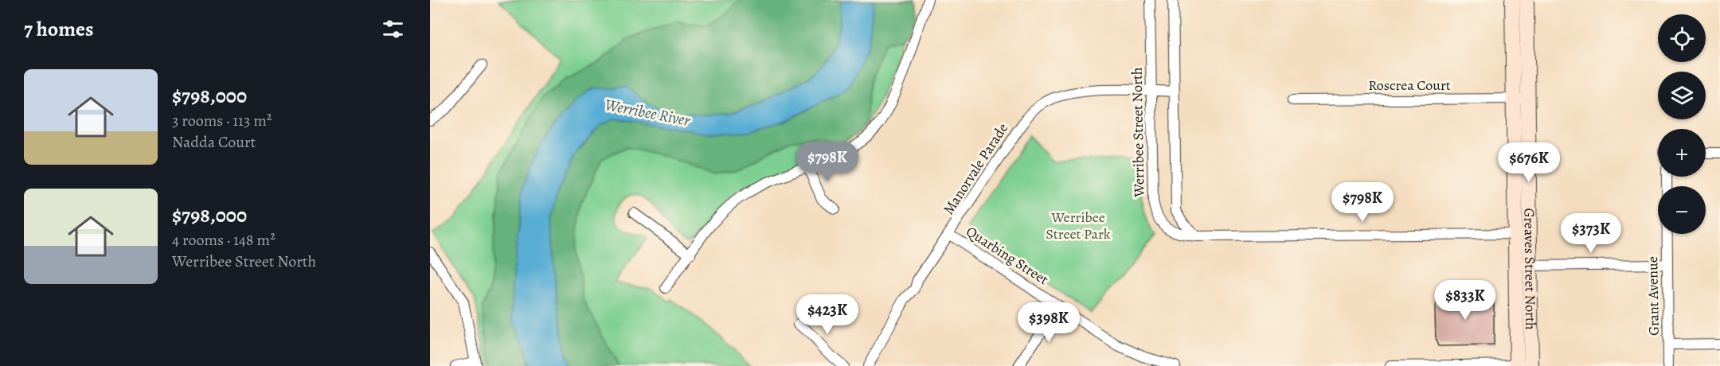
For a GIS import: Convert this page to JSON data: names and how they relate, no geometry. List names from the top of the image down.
{
  "streets": {
    "street": [
      "Roscrea Court",
      "Werribee Street North",
      "Manorvale Parade",
      "Quarbing Street",
      "Greaves Street North",
      "Grant Avenue"
    ]
  },
  "crossings": [
    ["Roscrea Court", "Greaves Street North"],
    ["Werribee Street North", "Manorvale Parade"],
    ["Werribee Street North", "Greaves Street North"],
    ["Manorvale Parade", "Quarbing Street"]
  ],
  "water": ["Werribee River"],
  "parks": ["Werribee Street Park"],
  "page": {
    "heading": "7 homes",
    "map_buttons": ["+", "−"],
    "list": [
      {
        "name": "$798,000",
        "note": "3 rooms · 113 m² · Nadda Court"
      },
      {
        "name": "$798,000",
        "note": "4 rooms · 148 m² · Werribee Street North"
      }
    ],
    "price": [
      "$798K",
      "$676K",
      "$798K",
      "$373K",
      "$833K",
      "$423K",
      "$398K"
    ]
  }
}
